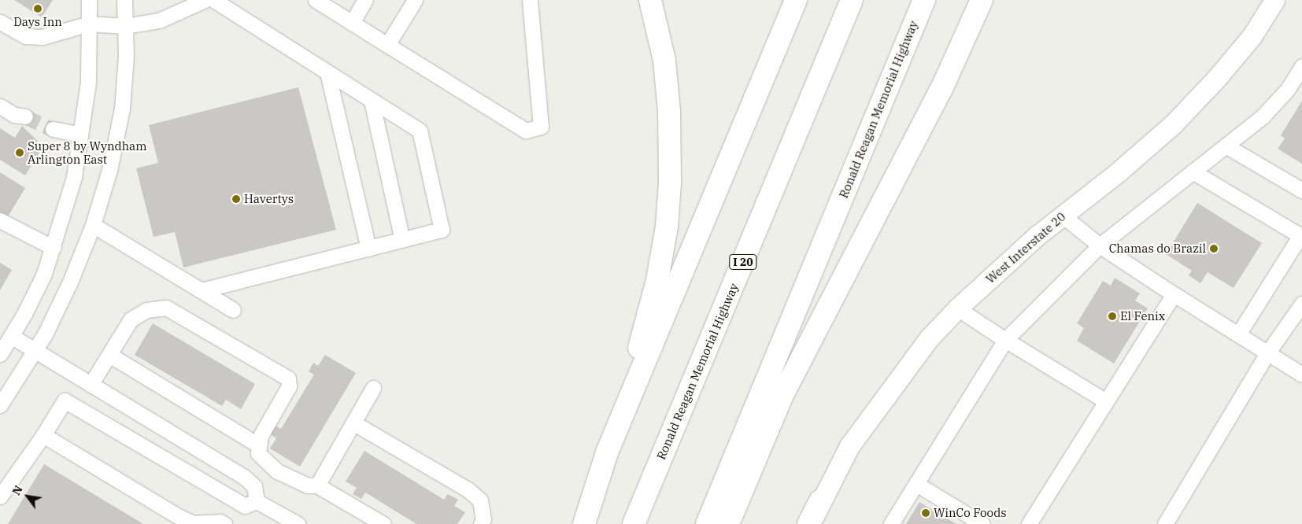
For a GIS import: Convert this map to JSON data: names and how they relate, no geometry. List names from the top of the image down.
{
  "streets": {
    "highway": ["Ronald Reagan Memorial Highway", "I 20"],
    "main road": ["West Interstate 20"]
  },
  "places": [
    "Days Inn",
    "Super 8 by Wyndham Arlington East",
    "Havertys",
    "Chamas do Brazil",
    "El Fenix",
    "WinCo Foods"
  ],
  "north": "top left"
}
